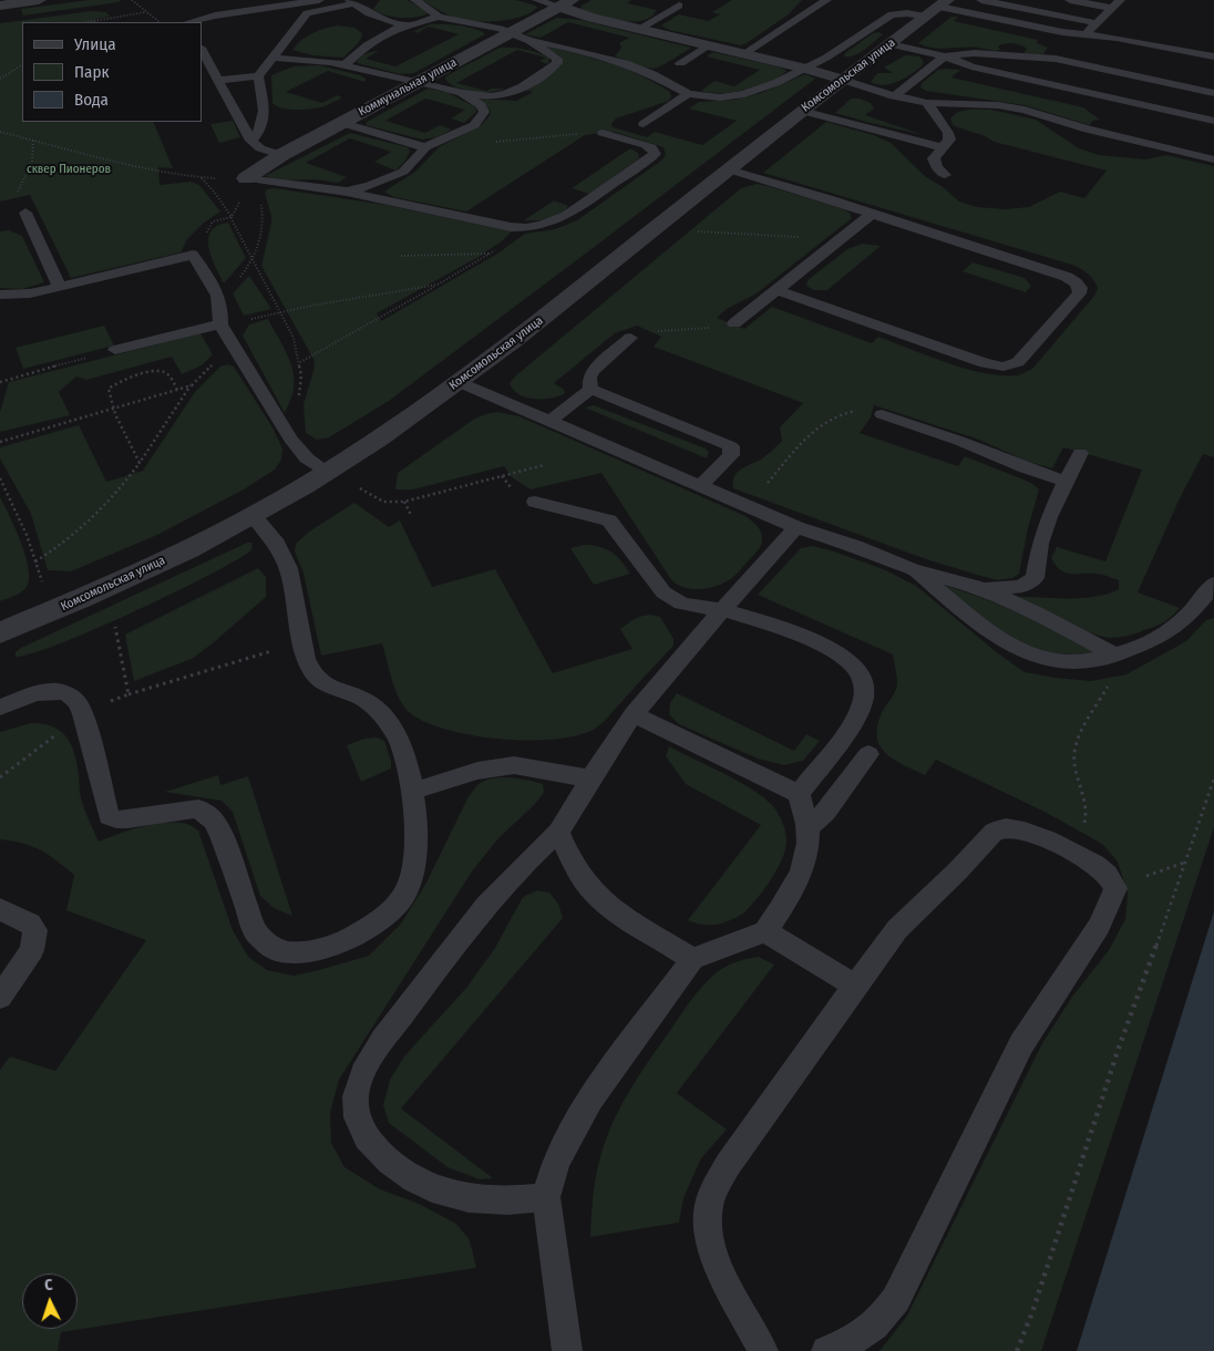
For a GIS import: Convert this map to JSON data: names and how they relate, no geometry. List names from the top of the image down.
{
  "streets": {
    "street": ["Комсомольская улица", "Коммунальная улица"]
  },
  "parks": ["сквер Пионеров"],
  "legend": ["Улица", "Парк", "Вода"],
  "north": "top"
}
